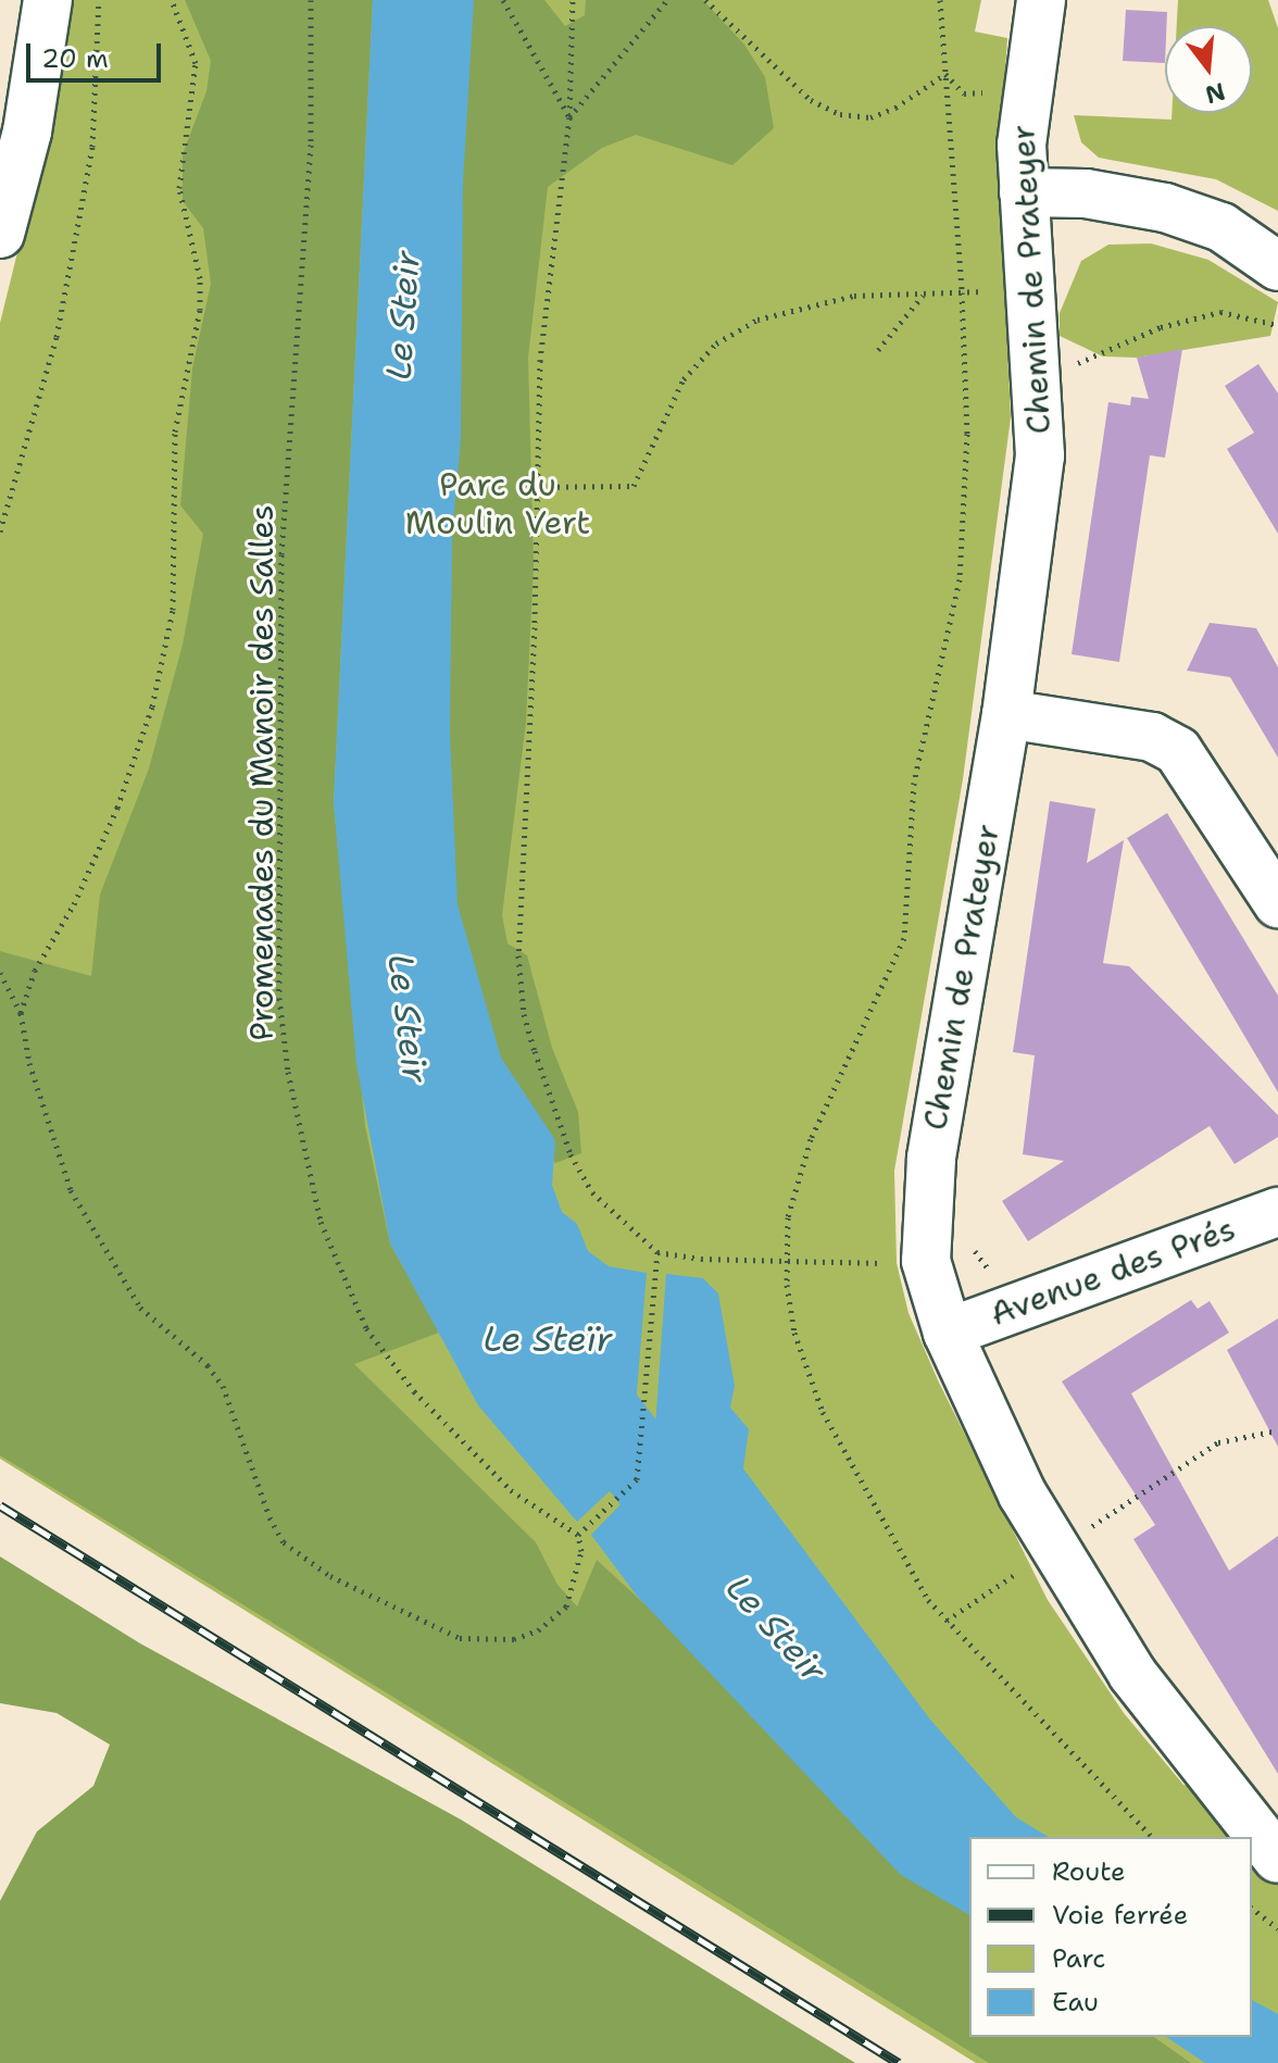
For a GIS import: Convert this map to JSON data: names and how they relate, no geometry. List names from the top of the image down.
{
  "streets": {
    "street": ["Chemin de Prateyer", "Avenue des Prés"],
    "path": ["Promenades du Manoir des Salles"]
  },
  "crossings": [
    ["Chemin de Prateyer", "Avenue des Prés"]
  ],
  "water": ["Le Steir", "Le Steïr"],
  "parks": ["Parc du Moulin Vert"],
  "legend": [
    "Route",
    "Voie ferrée",
    "Parc",
    "Eau"
  ],
  "scale_bar": "20 m",
  "north": "bottom"
}
